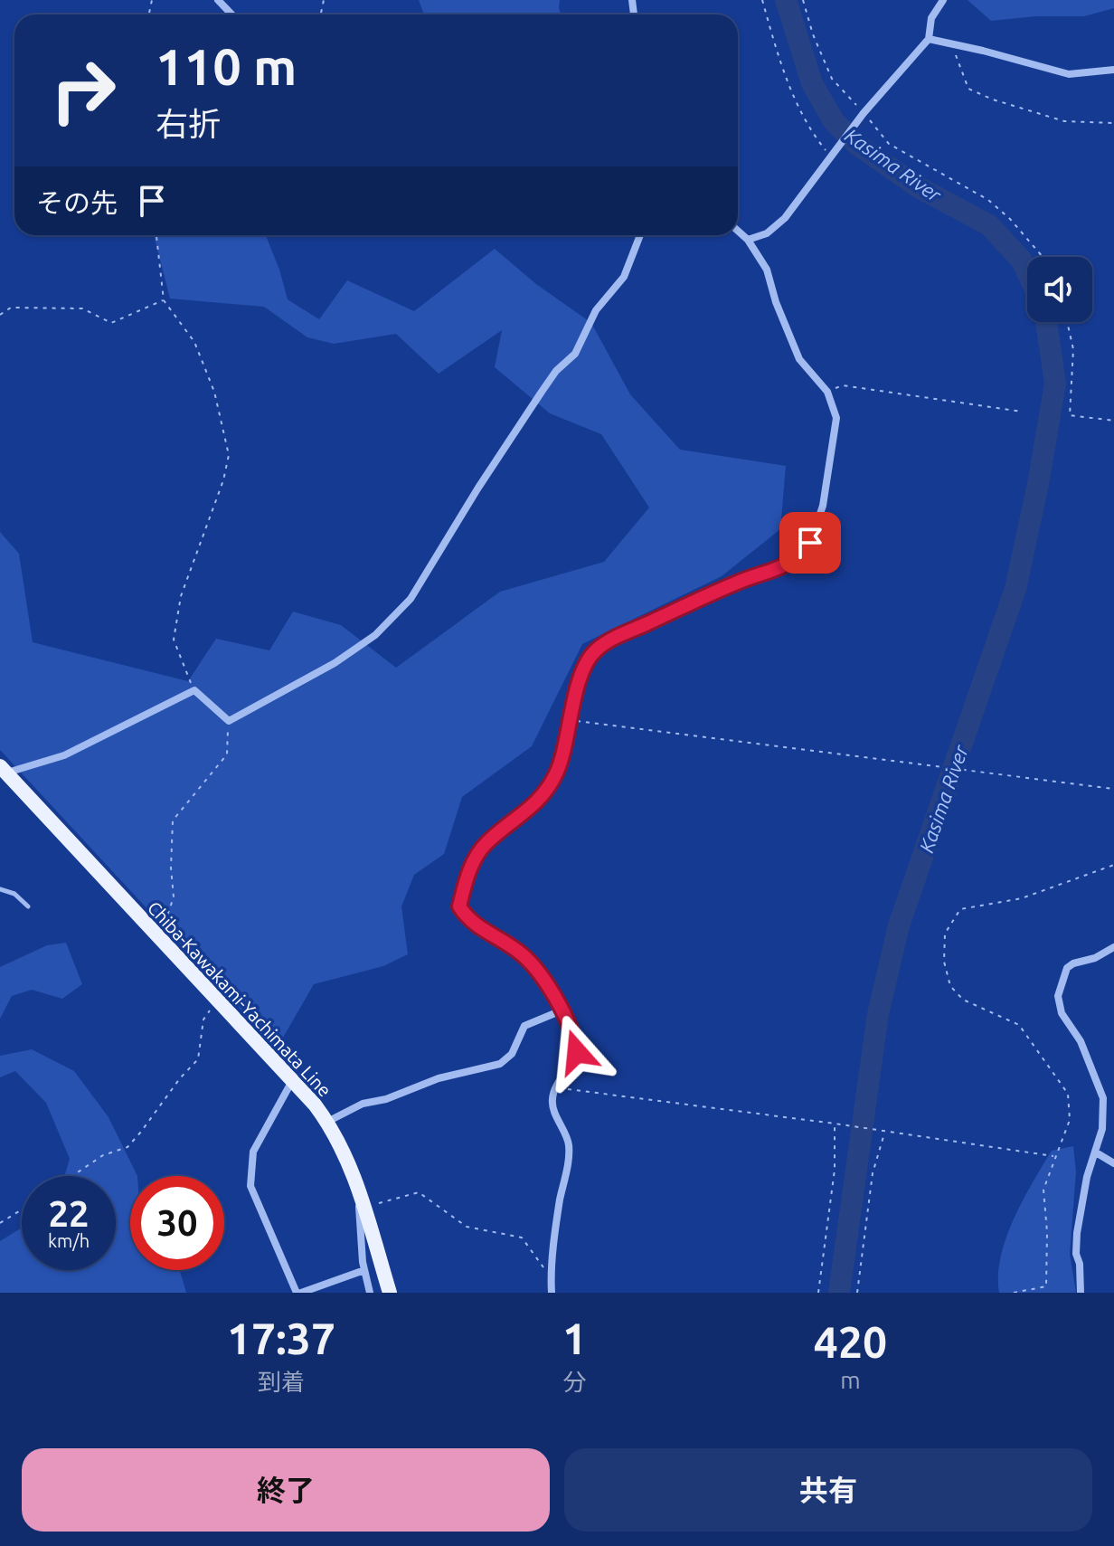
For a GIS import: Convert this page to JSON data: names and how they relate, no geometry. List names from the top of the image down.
{
  "streets": {
    "main road": ["Chiba-Kawakami-Yachimata Line"]
  },
  "water": ["Kasima River"],
  "page": {
    "turn": ["110 m", "右折"],
    "then": "その先",
    "speed": "22 km/h",
    "limit": "30",
    "eta": [
      "17:37",
      "到着",
      "1",
      "分",
      "420",
      "m"
    ],
    "buttons": ["終了", "共有"]
  }
}
